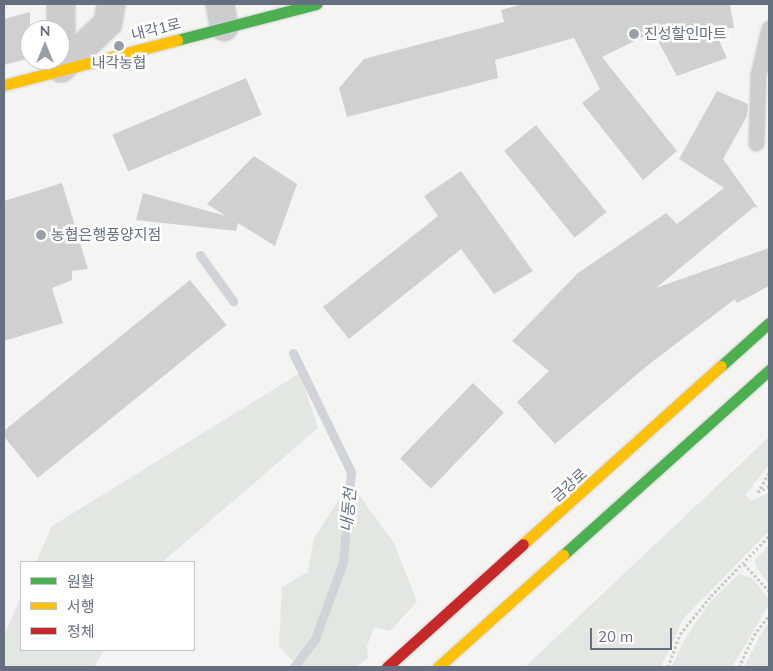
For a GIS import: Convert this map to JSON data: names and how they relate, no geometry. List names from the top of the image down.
{
  "streets": {
    "main road": ["내각1로", "금강로"]
  },
  "water": ["내동천"],
  "places": ["진성할인마트", "내각농협", "농협은행풍양지점"],
  "legend": ["원활", "서행", "정체"],
  "scale_bar": "20 m",
  "north": "top"
}
